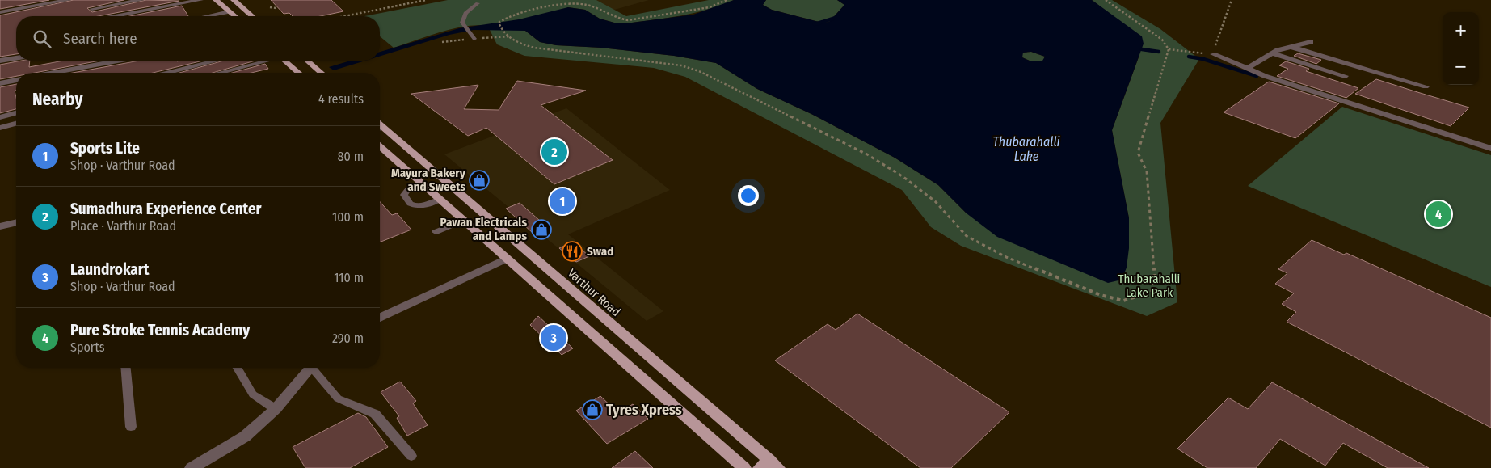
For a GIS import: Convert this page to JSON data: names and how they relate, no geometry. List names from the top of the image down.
{
  "streets": {
    "main road": ["Varthur Road"]
  },
  "water": ["Thubarahalli Lake"],
  "parks": ["Thubarahalli Lake Park"],
  "places": {
    "shop": ["Mayura Bakery and Sweets", "Pawan Electricals and Lamps", "Tyres Xpress"],
    "restaurant": ["Swad"]
  },
  "page": {
    "map_buttons": ["+", "−"],
    "search": "Search here",
    "heading": ["Nearby", "4 results"],
    "list": [
      {
        "mark": "1",
        "name": "Sports Lite",
        "note": "Shop · Varthur Road",
        "value": "80 m"
      },
      {
        "mark": "2",
        "name": "Sumadhura Experience Center",
        "note": "Place · Varthur Road",
        "value": "100 m"
      },
      {
        "mark": "3",
        "name": "Laundrokart",
        "note": "Shop · Varthur Road",
        "value": "110 m"
      },
      {
        "mark": "4",
        "name": "Pure Stroke Tennis Academy",
        "note": "Sports",
        "value": "290 m"
      }
    ],
    "pins": [
      "2",
      "1",
      "4",
      "3"
    ]
  }
}
